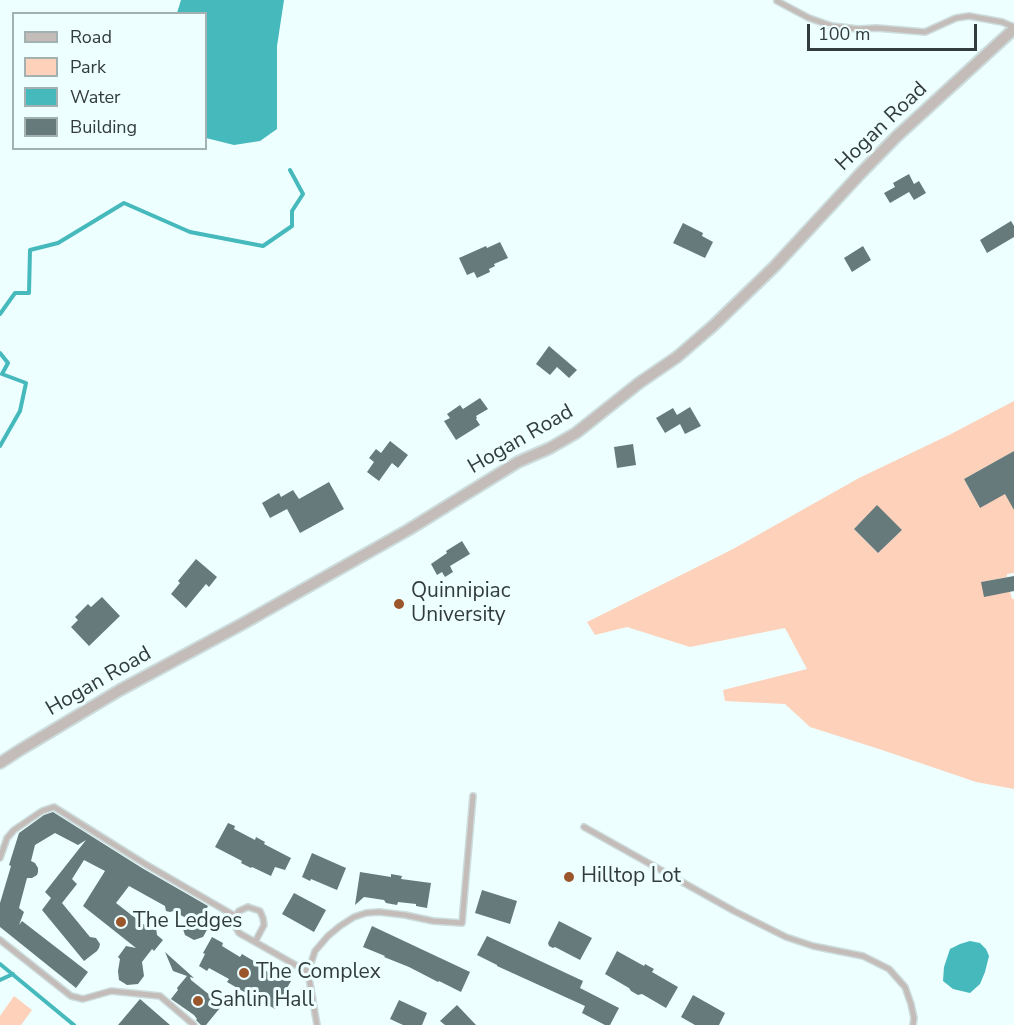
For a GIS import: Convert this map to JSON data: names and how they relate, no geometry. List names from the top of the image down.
{
  "streets": {
    "street": ["Hogan Road"]
  },
  "places": [
    "Quinnipiac University",
    "Hilltop Lot",
    "The Ledges",
    "The Complex",
    "Sahlin Hall"
  ],
  "legend": [
    "Road",
    "Park",
    "Water",
    "Building"
  ],
  "scale_bar": "100 m"
}
